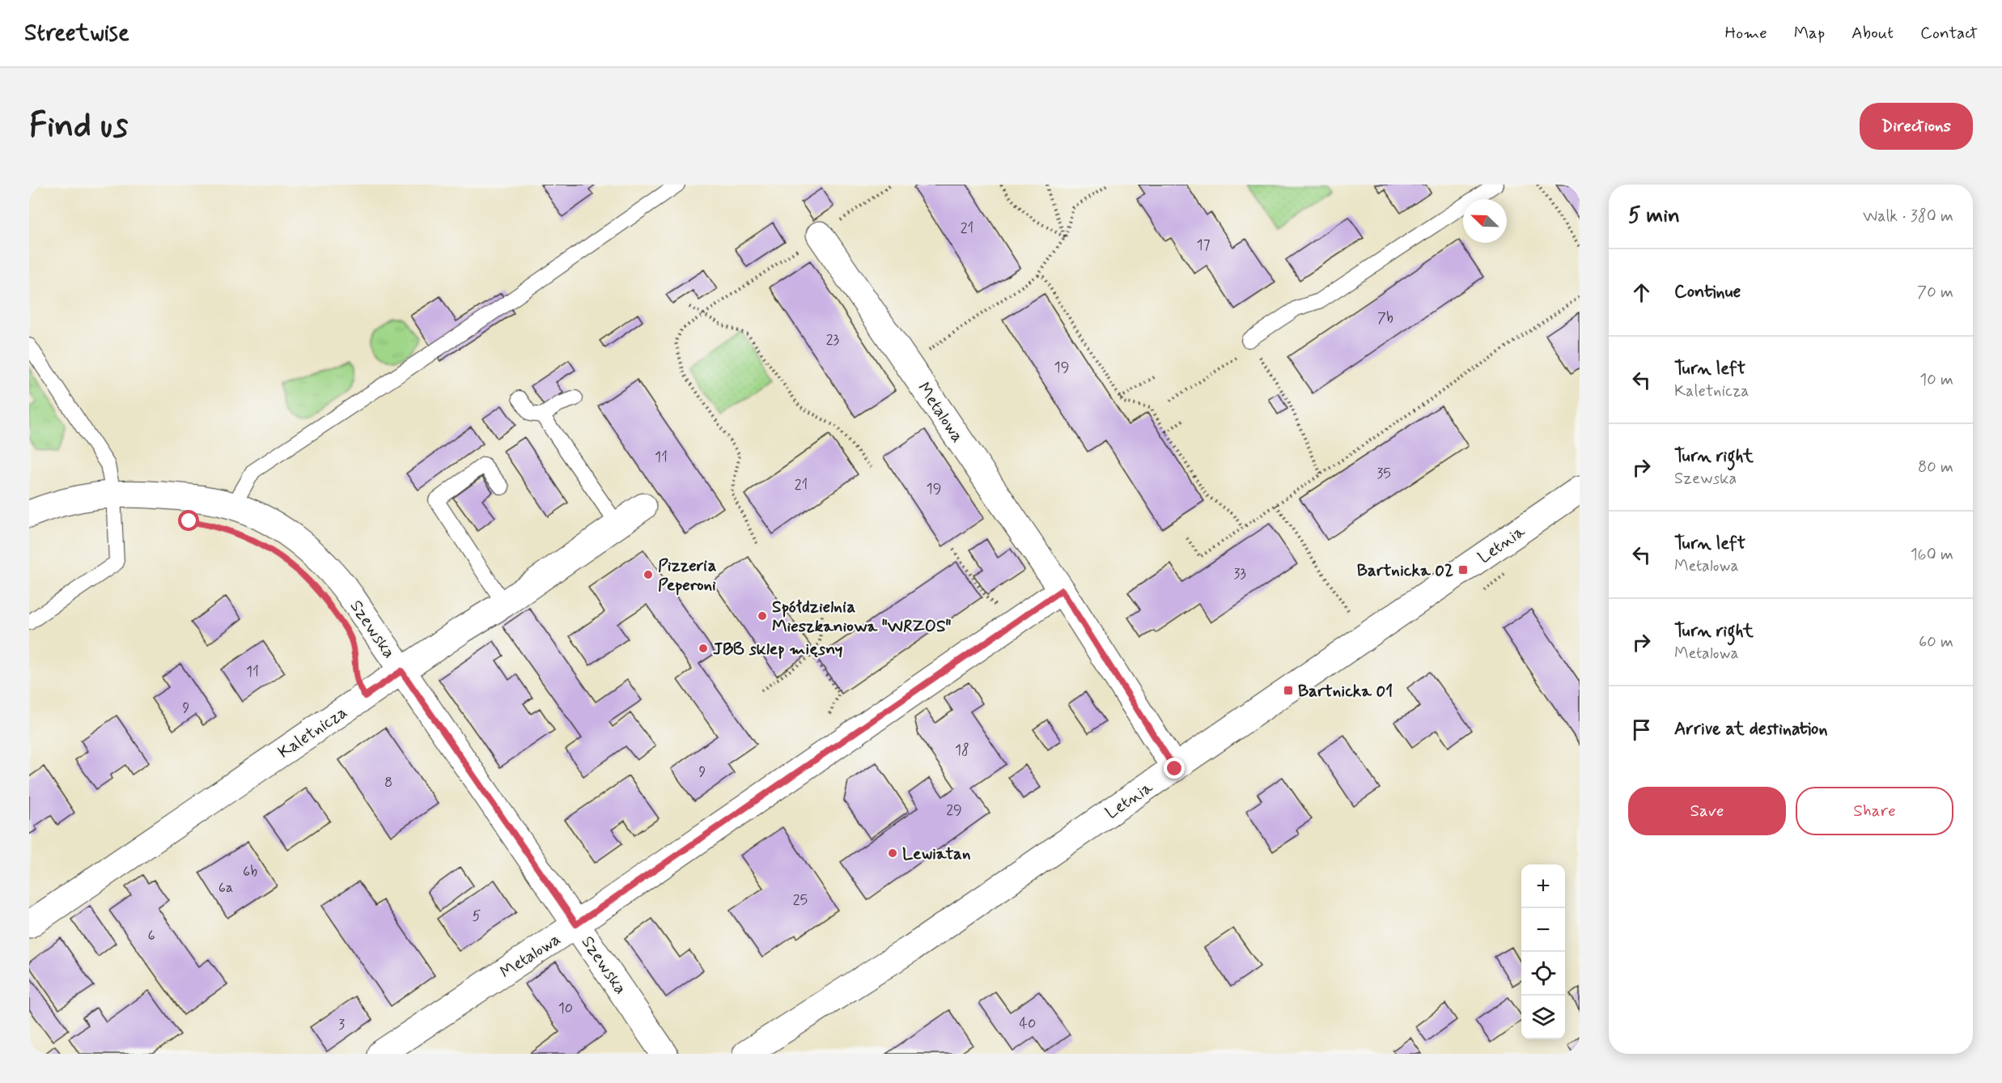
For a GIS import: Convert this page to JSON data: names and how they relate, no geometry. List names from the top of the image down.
{
  "streets": {
    "street": [
      "Metalowa",
      "Letnia",
      "Szewska",
      "Kaletnicza"
    ]
  },
  "crossings": [
    ["Metalowa", "Letnia"],
    ["Metalowa", "Szewska"],
    ["Szewska", "Kaletnicza"]
  ],
  "places": {
    "transit": ["Bartnicka 02", "Bartnicka 01"],
    "other": [
      "Pizzeria Peperoni",
      "Spółdzielnia Mieszkaniowa \"WRZOS\"",
      "JBB sklep mięsny",
      "Lewiatan"
    ]
  },
  "house_numbers": [
    "21",
    "17",
    "7b",
    "23",
    "19",
    "11",
    "35",
    "21",
    "19",
    "33",
    "11",
    "9",
    "18",
    "9",
    "8",
    "29",
    "6b",
    "6a",
    "25",
    "5",
    "6",
    "10",
    "40",
    "3"
  ],
  "north": "top left",
  "page": {
    "header": "Streetwise",
    "nav": [
      "Home",
      "Map",
      "About",
      "Contact"
    ],
    "buttons": [
      "Directions",
      ["Save", "Share"]
    ],
    "title": "Find us",
    "heading": ["5 min", "Walk · 380 m"],
    "list": [
      ["Continue", "70 m"],
      ["Turn left", "Kaletnicza", "10 m"],
      ["Turn right", "Szewska", "80 m"],
      ["Turn left", "Metalowa", "160 m"],
      ["Turn right", "Metalowa", "60 m"],
      "Arrive at destination"
    ],
    "map_buttons": ["+", "−"]
  }
}
